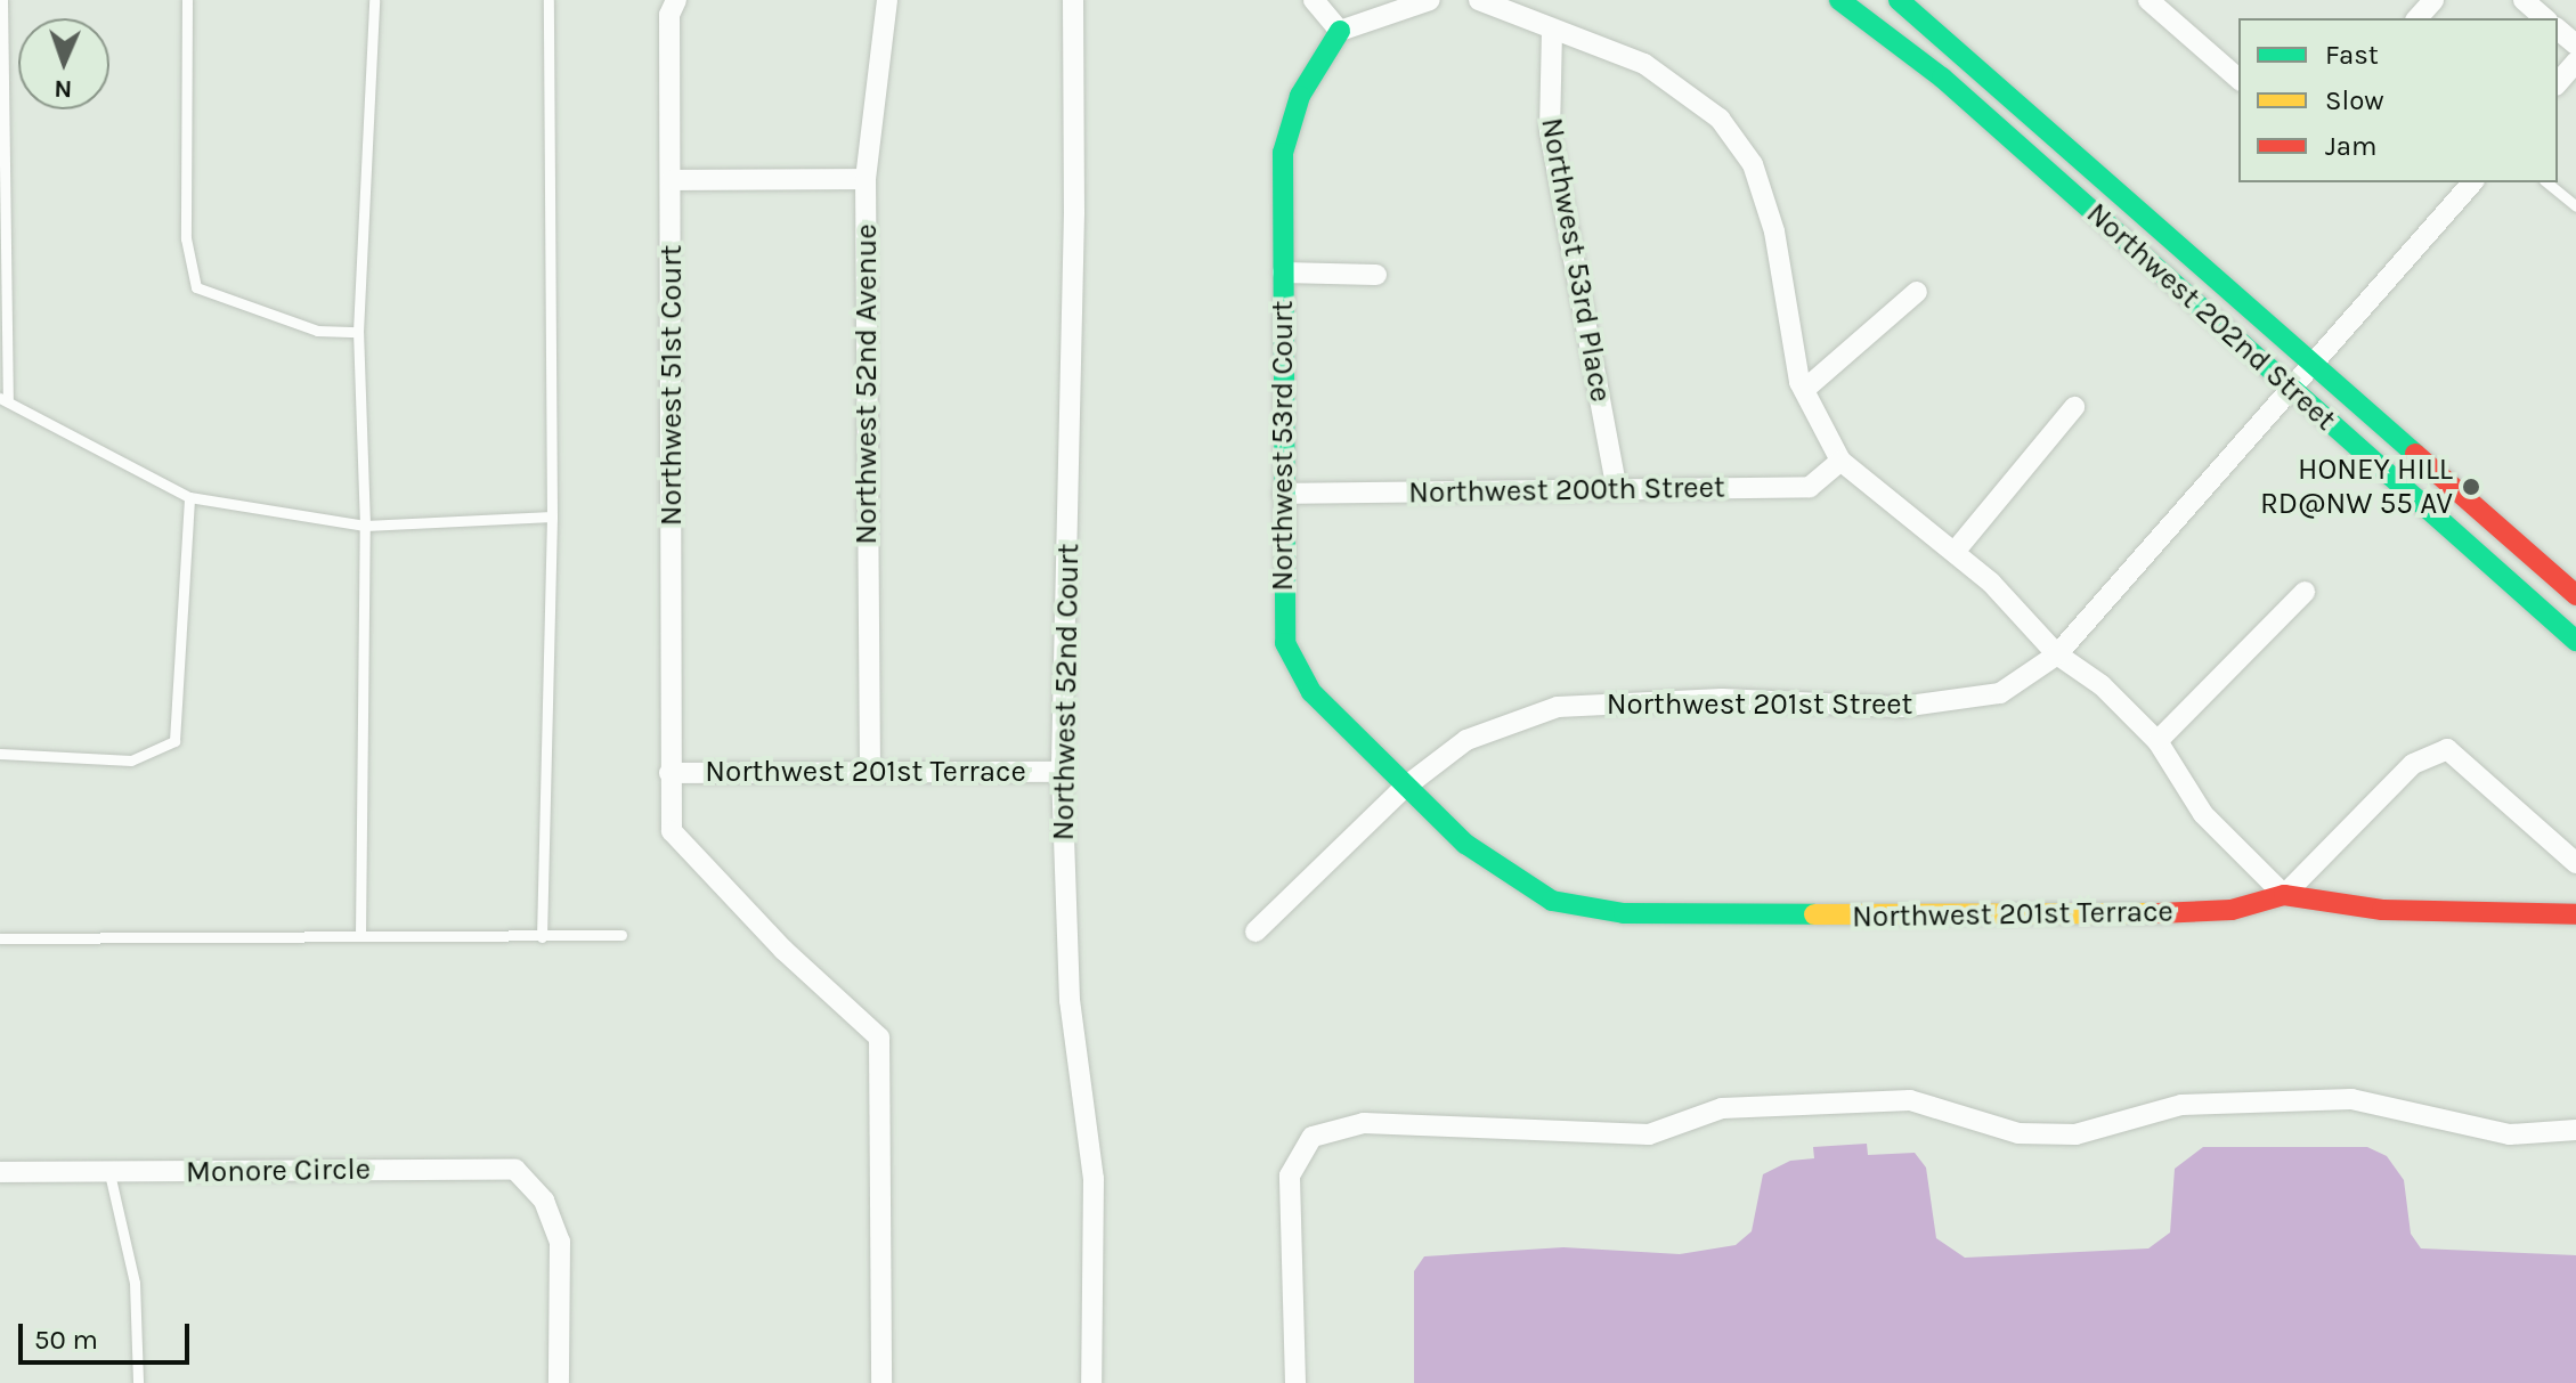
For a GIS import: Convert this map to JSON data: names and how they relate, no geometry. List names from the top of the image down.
{
  "streets": {
    "street": [
      "Northwest 53rd Place",
      "Northwest 202nd Street",
      "Northwest 52nd Avenue",
      "Northwest 51st Court",
      "Northwest 53rd Court",
      "Northwest 200th Street",
      "Northwest 52nd Court",
      "Northwest 201st Street",
      "Northwest 201st Terrace",
      "Monore Circle"
    ]
  },
  "crossings": [
    ["Northwest 53rd Place", "Northwest 200th Street"],
    ["Northwest 202nd Street", "Northwest 201st Street"],
    ["Northwest 52nd Avenue", "Northwest 201st Terrace"],
    ["Northwest 51st Court", "Northwest 201st Terrace"],
    ["Northwest 53rd Court", "Northwest 200th Street"],
    ["Northwest 53rd Court", "Northwest 201st Street"],
    ["Northwest 53rd Court", "Northwest 201st Terrace"],
    ["Northwest 52nd Court", "Northwest 201st Terrace"]
  ],
  "places": ["HONEY HILL RD@NW 55 AV"],
  "legend": ["Fast", "Slow", "Jam"],
  "scale_bar": "50 m",
  "north": "bottom"
}
